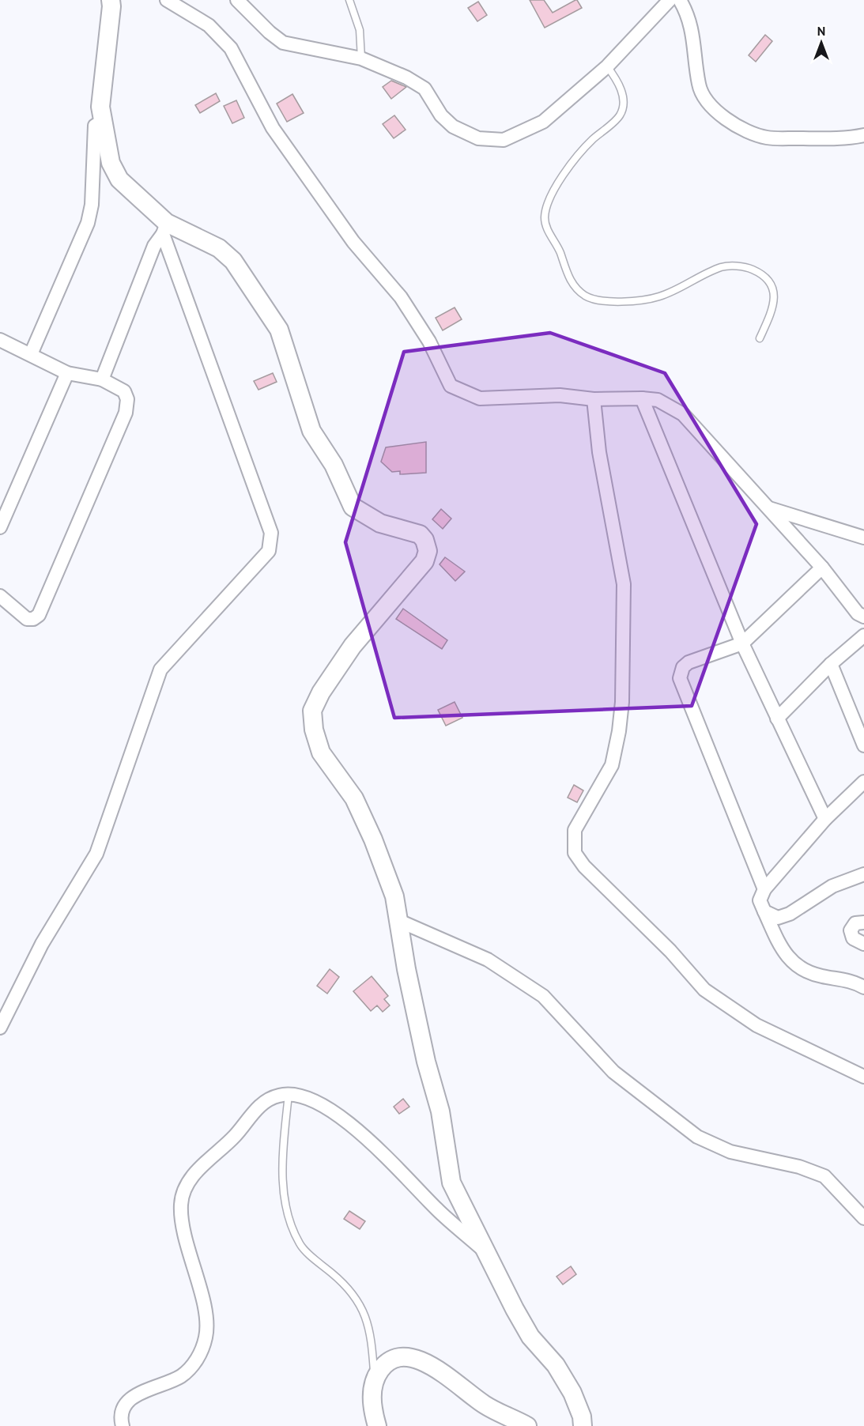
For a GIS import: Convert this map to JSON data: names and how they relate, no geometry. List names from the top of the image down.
{
  "north": "top"
}
